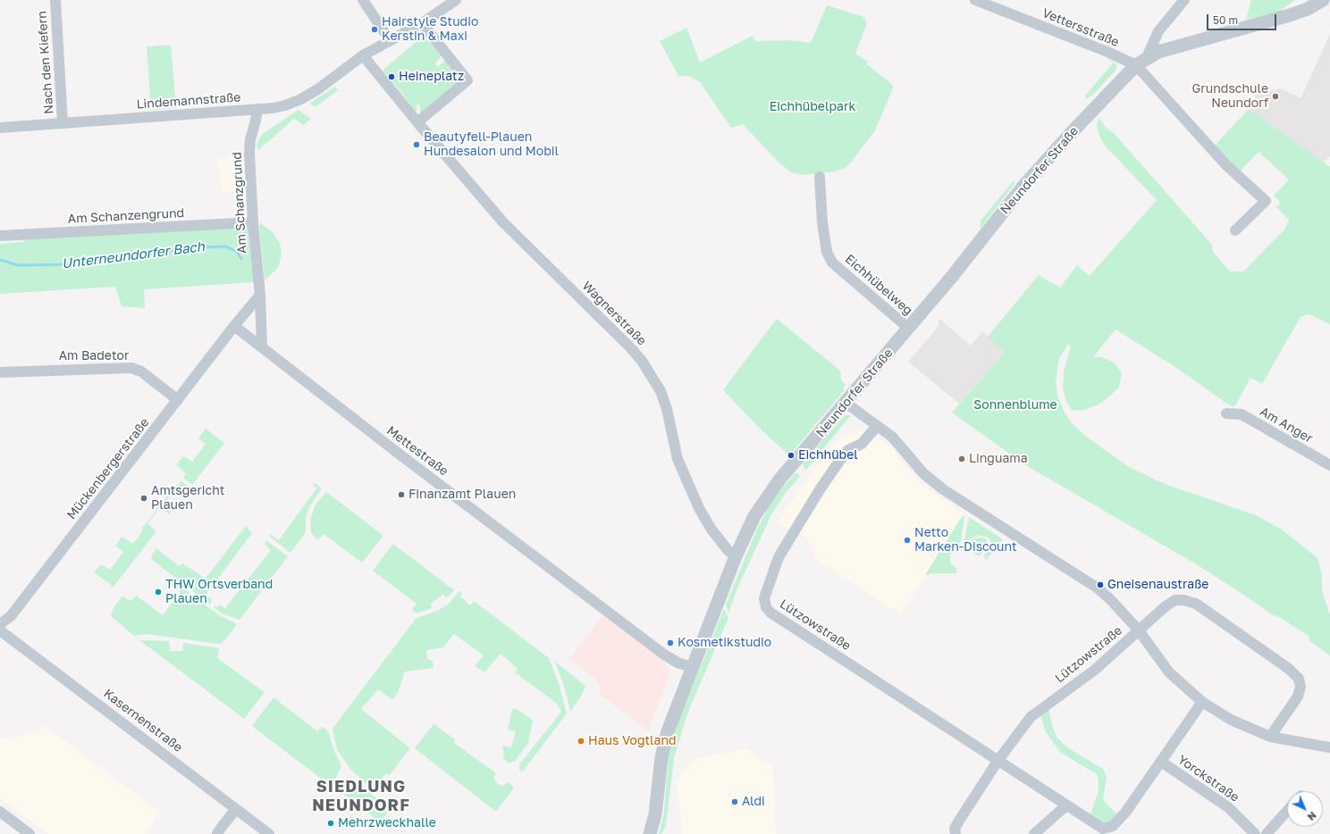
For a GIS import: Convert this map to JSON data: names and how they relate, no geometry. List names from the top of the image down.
{
  "streets": {
    "street": [
      "Vettersstraße",
      "Nach den Kiefern",
      "Lindemannstraße",
      "Neundorfer Straße",
      "Am Schanzgrund",
      "Am Schanzengrund",
      "Eichhübelweg",
      "Wagnerstraße",
      "Am Badetor",
      "Am Anger",
      "Mettestraße",
      "Mückenbergerstraße",
      "Lützowstraße",
      "Kasernenstraße",
      "Yorckstraße"
    ]
  },
  "crossings": [
    ["Vettersstraße", "Neundorfer Straße"],
    ["Nach den Kiefern", "Lindemannstraße"],
    ["Lindemannstraße", "Am Schanzgrund"],
    ["Neundorfer Straße", "Eichhübelweg"],
    ["Neundorfer Straße", "Wagnerstraße"],
    ["Neundorfer Straße", "Mettestraße"],
    ["Am Schanzgrund", "Am Schanzengrund"],
    ["Am Schanzgrund", "Mettestraße"],
    ["Am Badetor", "Mückenbergerstraße"],
    ["Mettestraße", "Mückenbergerstraße"],
    ["Lützowstraße", "Yorckstraße"]
  ],
  "districts": ["SIEDLUNG NEUNDORF"],
  "water": ["Unterneundorfer Bach"],
  "parks": ["Eichhübelpark", "Sonnenblume"],
  "places": [
    "Hairstyle Studio Kerstin & Maxi",
    "Heineplatz",
    "Grundschule Neundorf",
    "Beautyfell-Plauen Hundesalon und Mobil",
    "Eichhübel",
    "Linguama",
    "Finanzamt Plauen",
    "Amtsgericht Plauen",
    "Netto Marken-Discount",
    "Gneisenaustraße",
    "THW Ortsverband Plauen",
    "Kosmetikstudio",
    "Haus Vogtland",
    "Aldi",
    "Mehrzweckhalle"
  ],
  "scale_bar": "50 m",
  "north": "bottom right"
}
